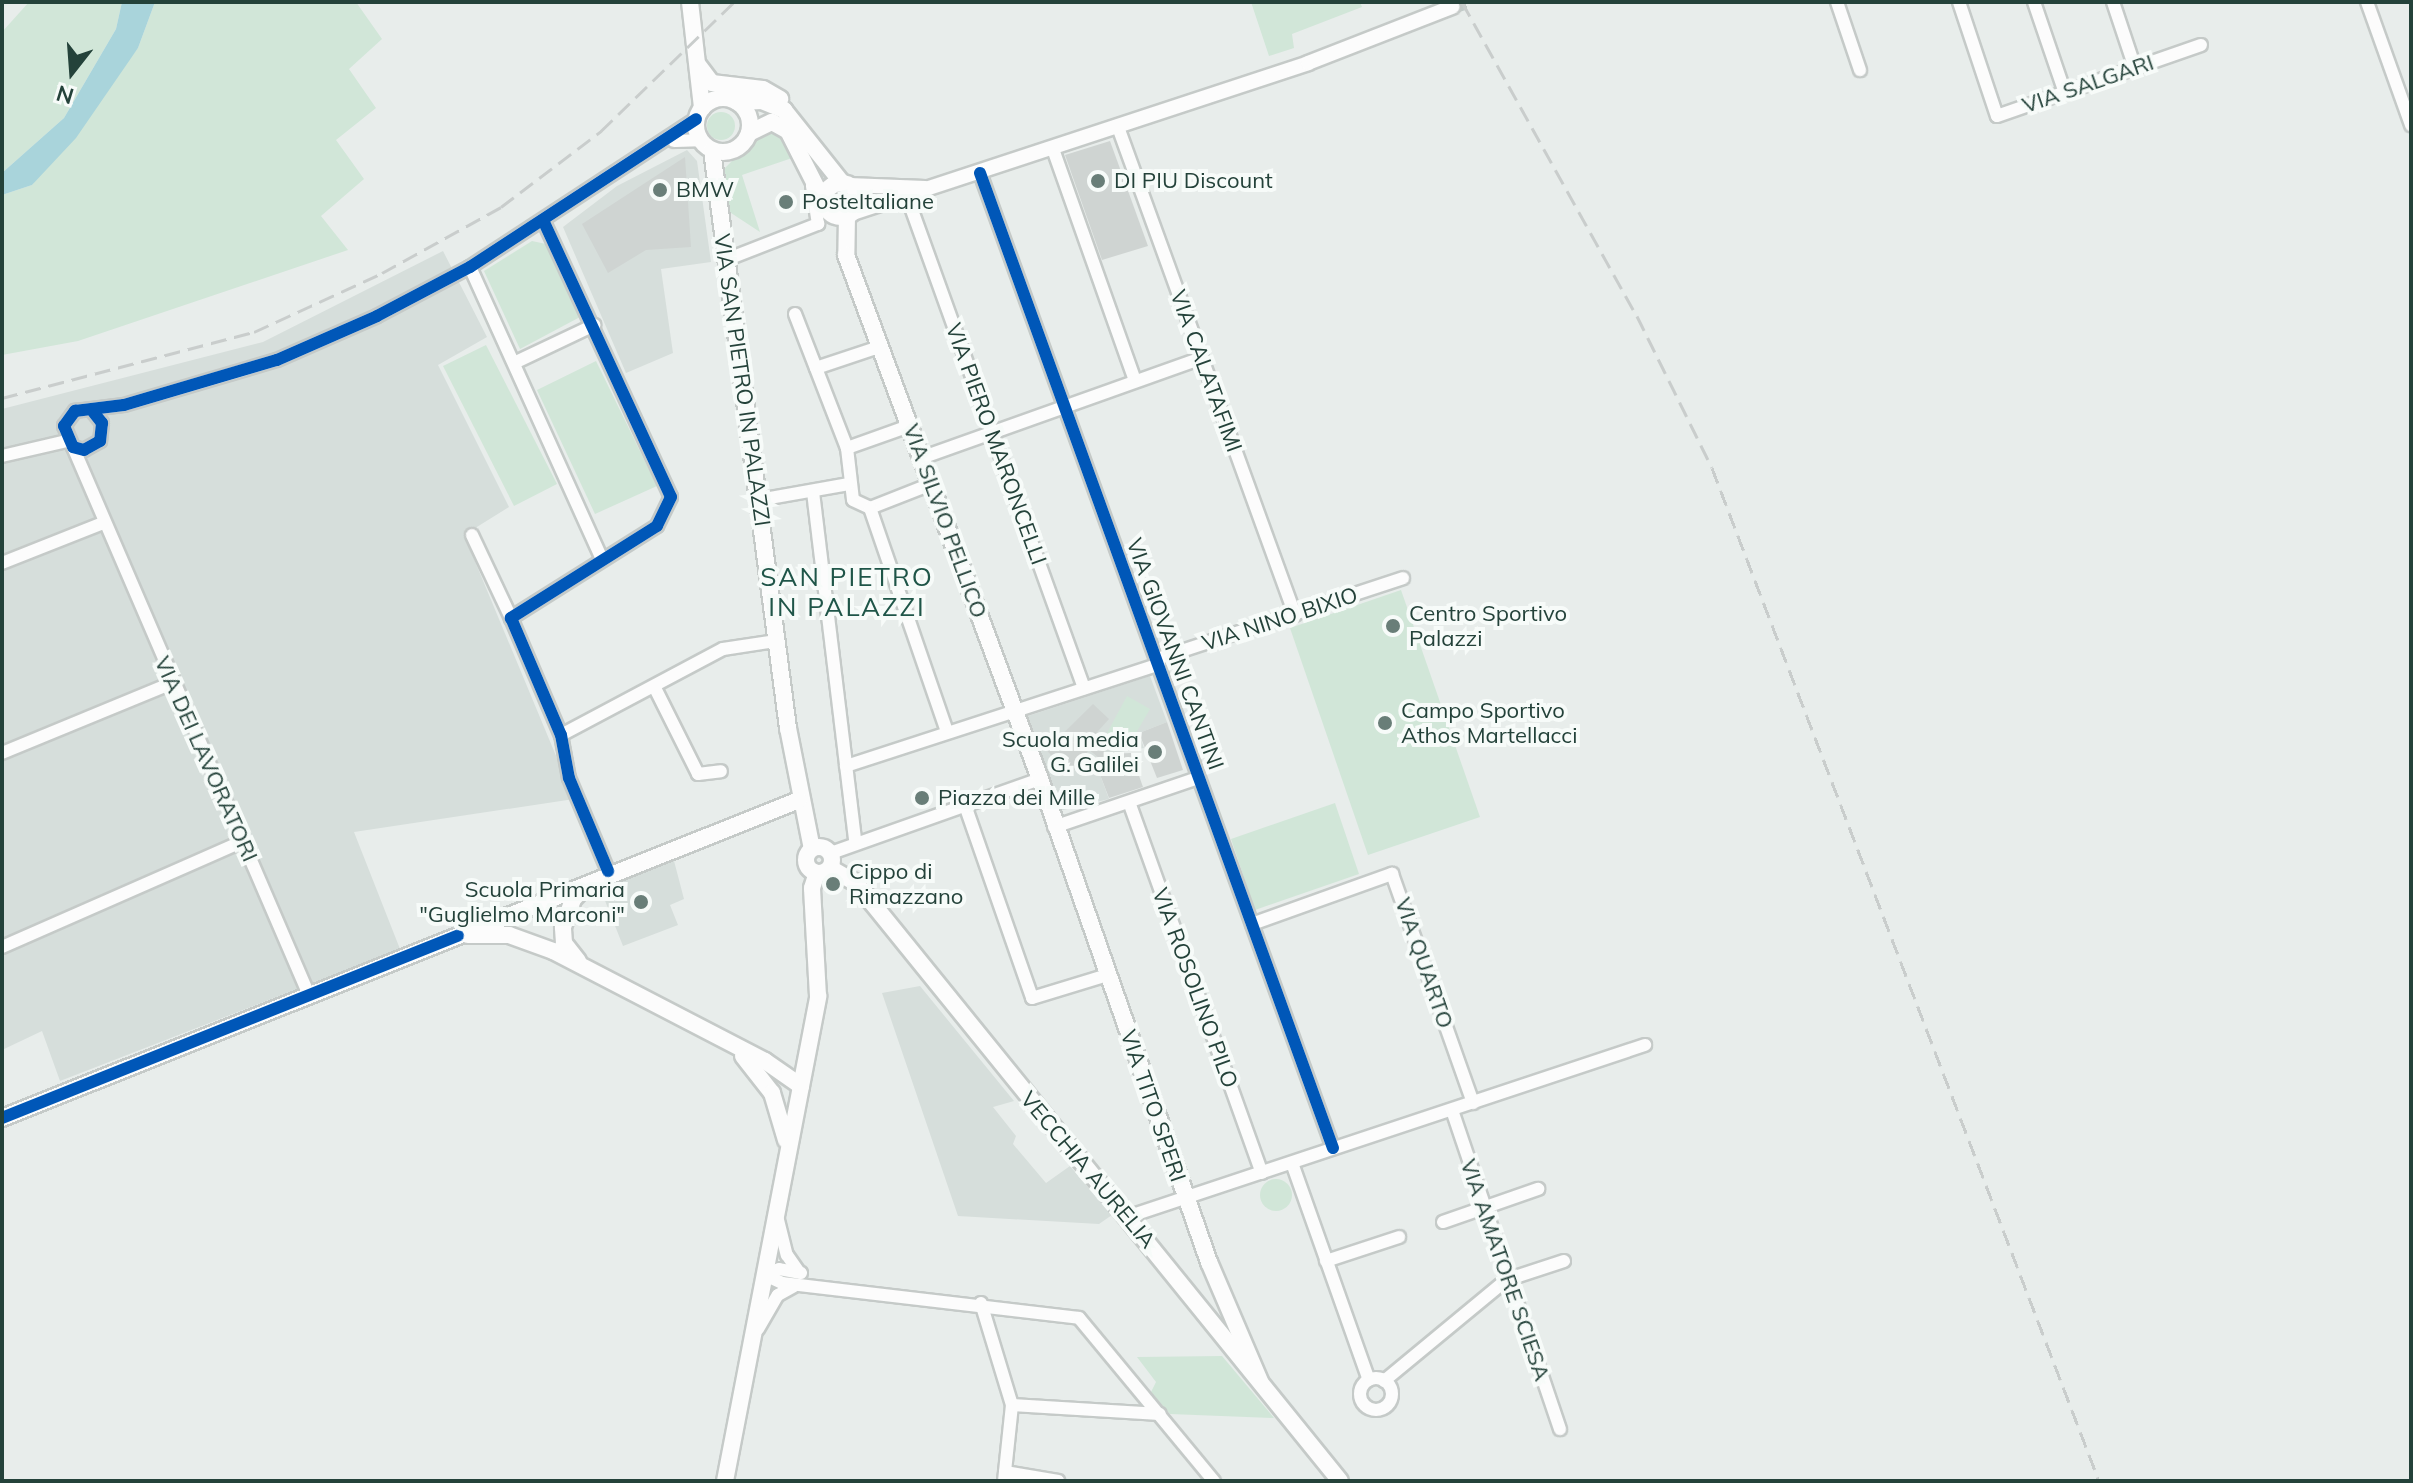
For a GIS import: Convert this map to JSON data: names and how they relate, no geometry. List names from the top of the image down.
{
  "streets": {
    "main road": [
      "VIA SAN PIETRO IN PALAZZI",
      "VIA SILVIO PELLICO",
      "VIA TITO SPERI",
      "VECCHIA AURELIA"
    ],
    "street": [
      "VIA SALGARI",
      "VIA CALATAFIMI",
      "VIA PIERO MARONCELLI",
      "VIA NINO BIXIO",
      "VIA GIOVANNI CANTINI",
      "VIA DEI LAVORATORI",
      "VIA QUARTO",
      "VIA ROSOLINO PILO",
      "VIA AMATORE SCIESA"
    ]
  },
  "crossings": [
    ["VIA CALATAFIMI", "VIA NINO BIXIO"],
    ["VIA PIERO MARONCELLI", "VIA NINO BIXIO"],
    ["VIA SILVIO PELLICO", "VIA NINO BIXIO"],
    ["VIA SILVIO PELLICO", "VIA TITO SPERI"],
    ["VIA NINO BIXIO", "VIA GIOVANNI CANTINI"],
    ["VIA GIOVANNI CANTINI", "VIA QUARTO"],
    ["VIA TITO SPERI", "VECCHIA AURELIA"]
  ],
  "districts": ["SAN PIETRO IN PALAZZI"],
  "places": [
    "DI PIU Discount",
    "BMW",
    "PosteItaliane",
    "Centro Sportivo Palazzi",
    "Campo Sportivo Athos Martellacci",
    "Scuola media G. Galilei",
    "Piazza dei Mille",
    "Cippo di Rimazzano",
    "Scuola Primaria \"Guglielmo Marconi\""
  ],
  "north": "bottom"
}
